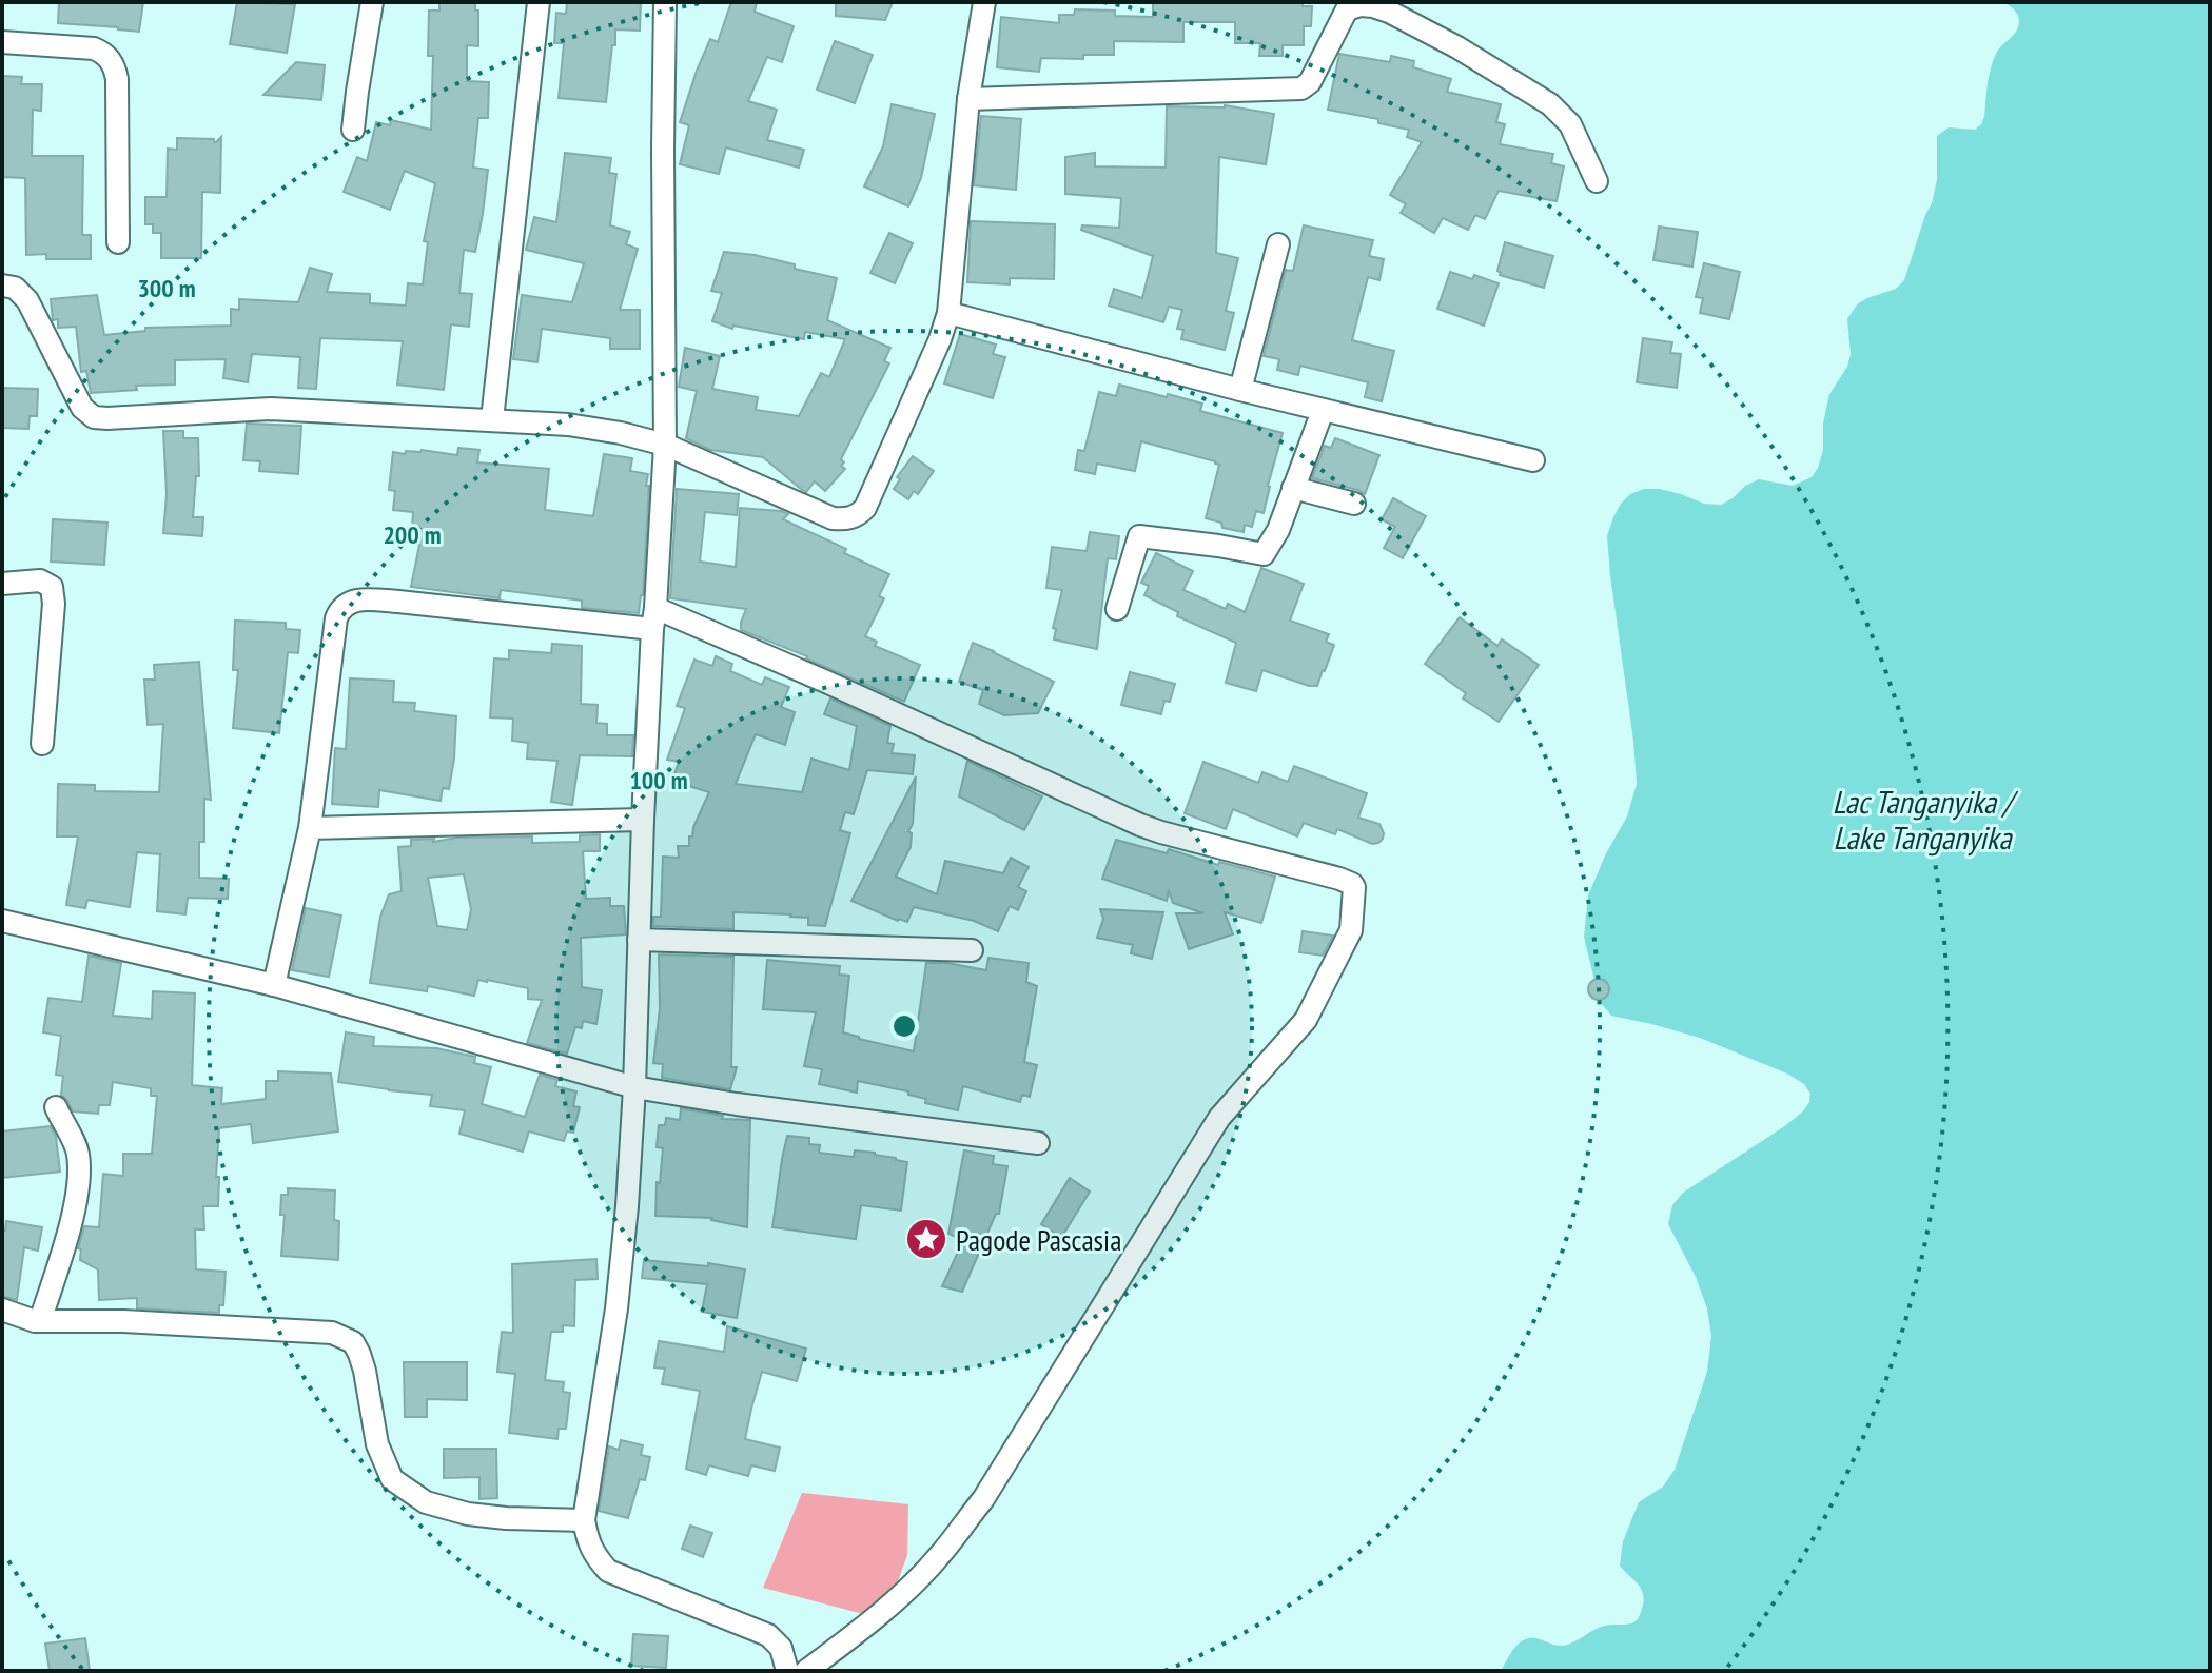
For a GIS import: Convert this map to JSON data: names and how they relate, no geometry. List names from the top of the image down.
{
  "water": ["Lac Tanganyika / Lake Tanganyika"],
  "places": {
    "place": ["Pagode Pascasia"]
  },
  "rings": ["300 m", "200 m", "100 m"]
}
